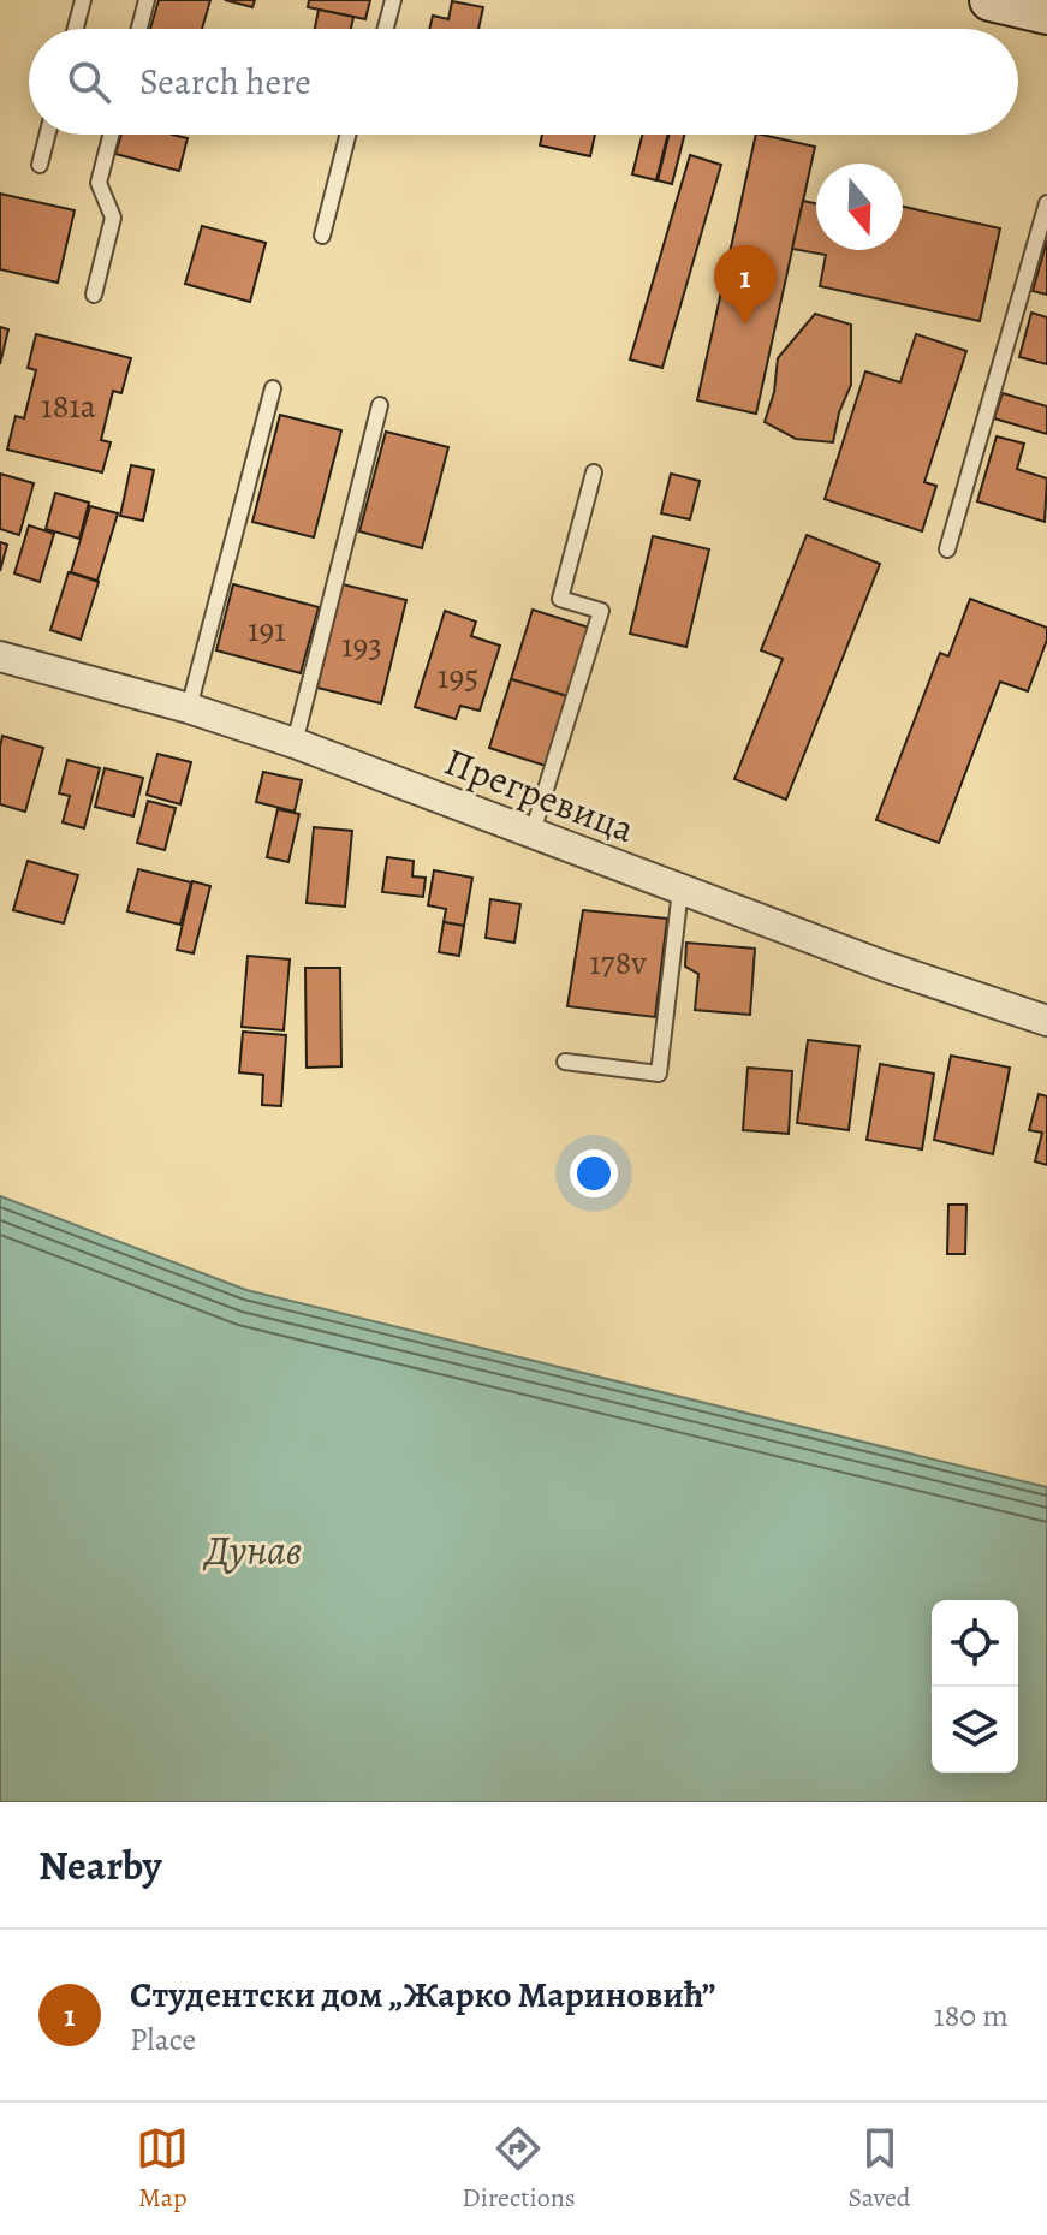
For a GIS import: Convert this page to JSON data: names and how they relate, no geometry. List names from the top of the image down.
{
  "streets": {
    "street": ["Прегревица"]
  },
  "water": ["Дунав"],
  "house_numbers": [
    "181a",
    "191",
    "193",
    "195",
    "178v"
  ],
  "north": "bottom",
  "page": {
    "search": "Search here",
    "pins": "1",
    "heading": "Nearby",
    "list": [
      {
        "mark": "1",
        "name": "Студентски дом „Жарко Мариновић”",
        "note": "Place",
        "value": "180 m"
      }
    ],
    "nav": ["Map", "Directions", "Saved"]
  }
}
